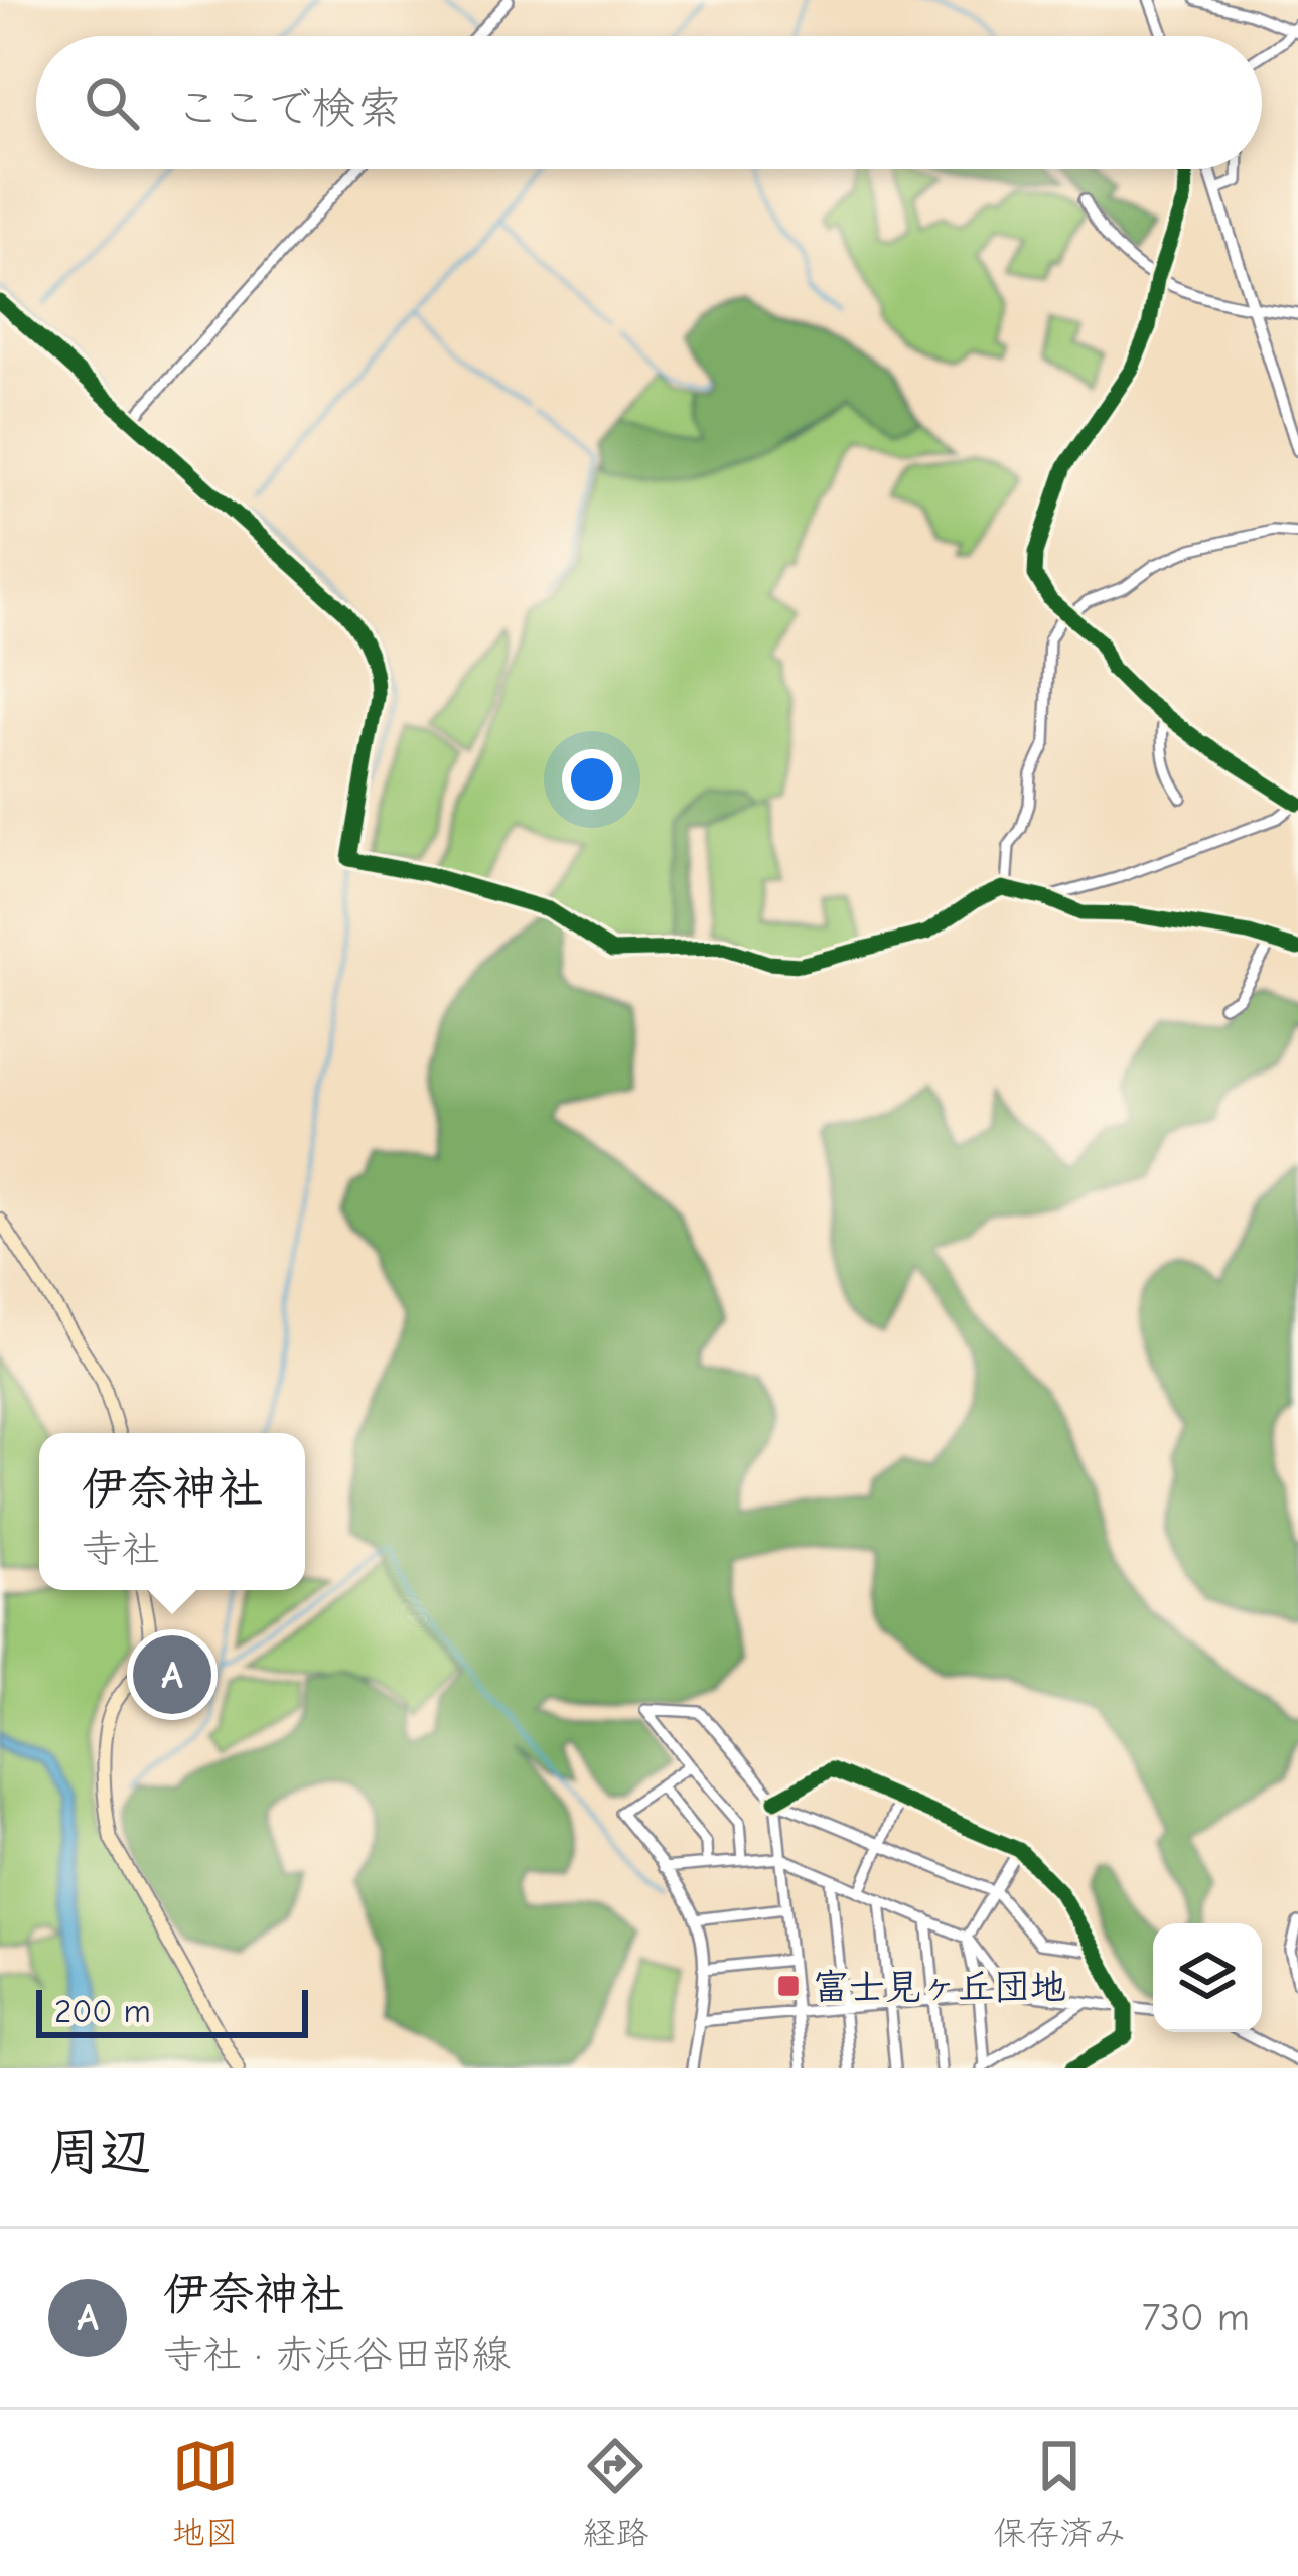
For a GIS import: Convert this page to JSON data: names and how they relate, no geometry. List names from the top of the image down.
{
  "places": {
    "transit": ["富士見ヶ丘団地"]
  },
  "scale_bar": "200 m",
  "page": {
    "search": "ここで検索",
    "popup": ["伊奈神社", "寺社"],
    "pins": "A",
    "scale": "200 m",
    "heading": "周辺",
    "list": [
      {
        "mark": "A",
        "name": "伊奈神社",
        "note": "寺社 · 赤浜谷田部線",
        "value": "730 m"
      }
    ],
    "nav": ["地図", "経路", "保存済み"]
  }
}
